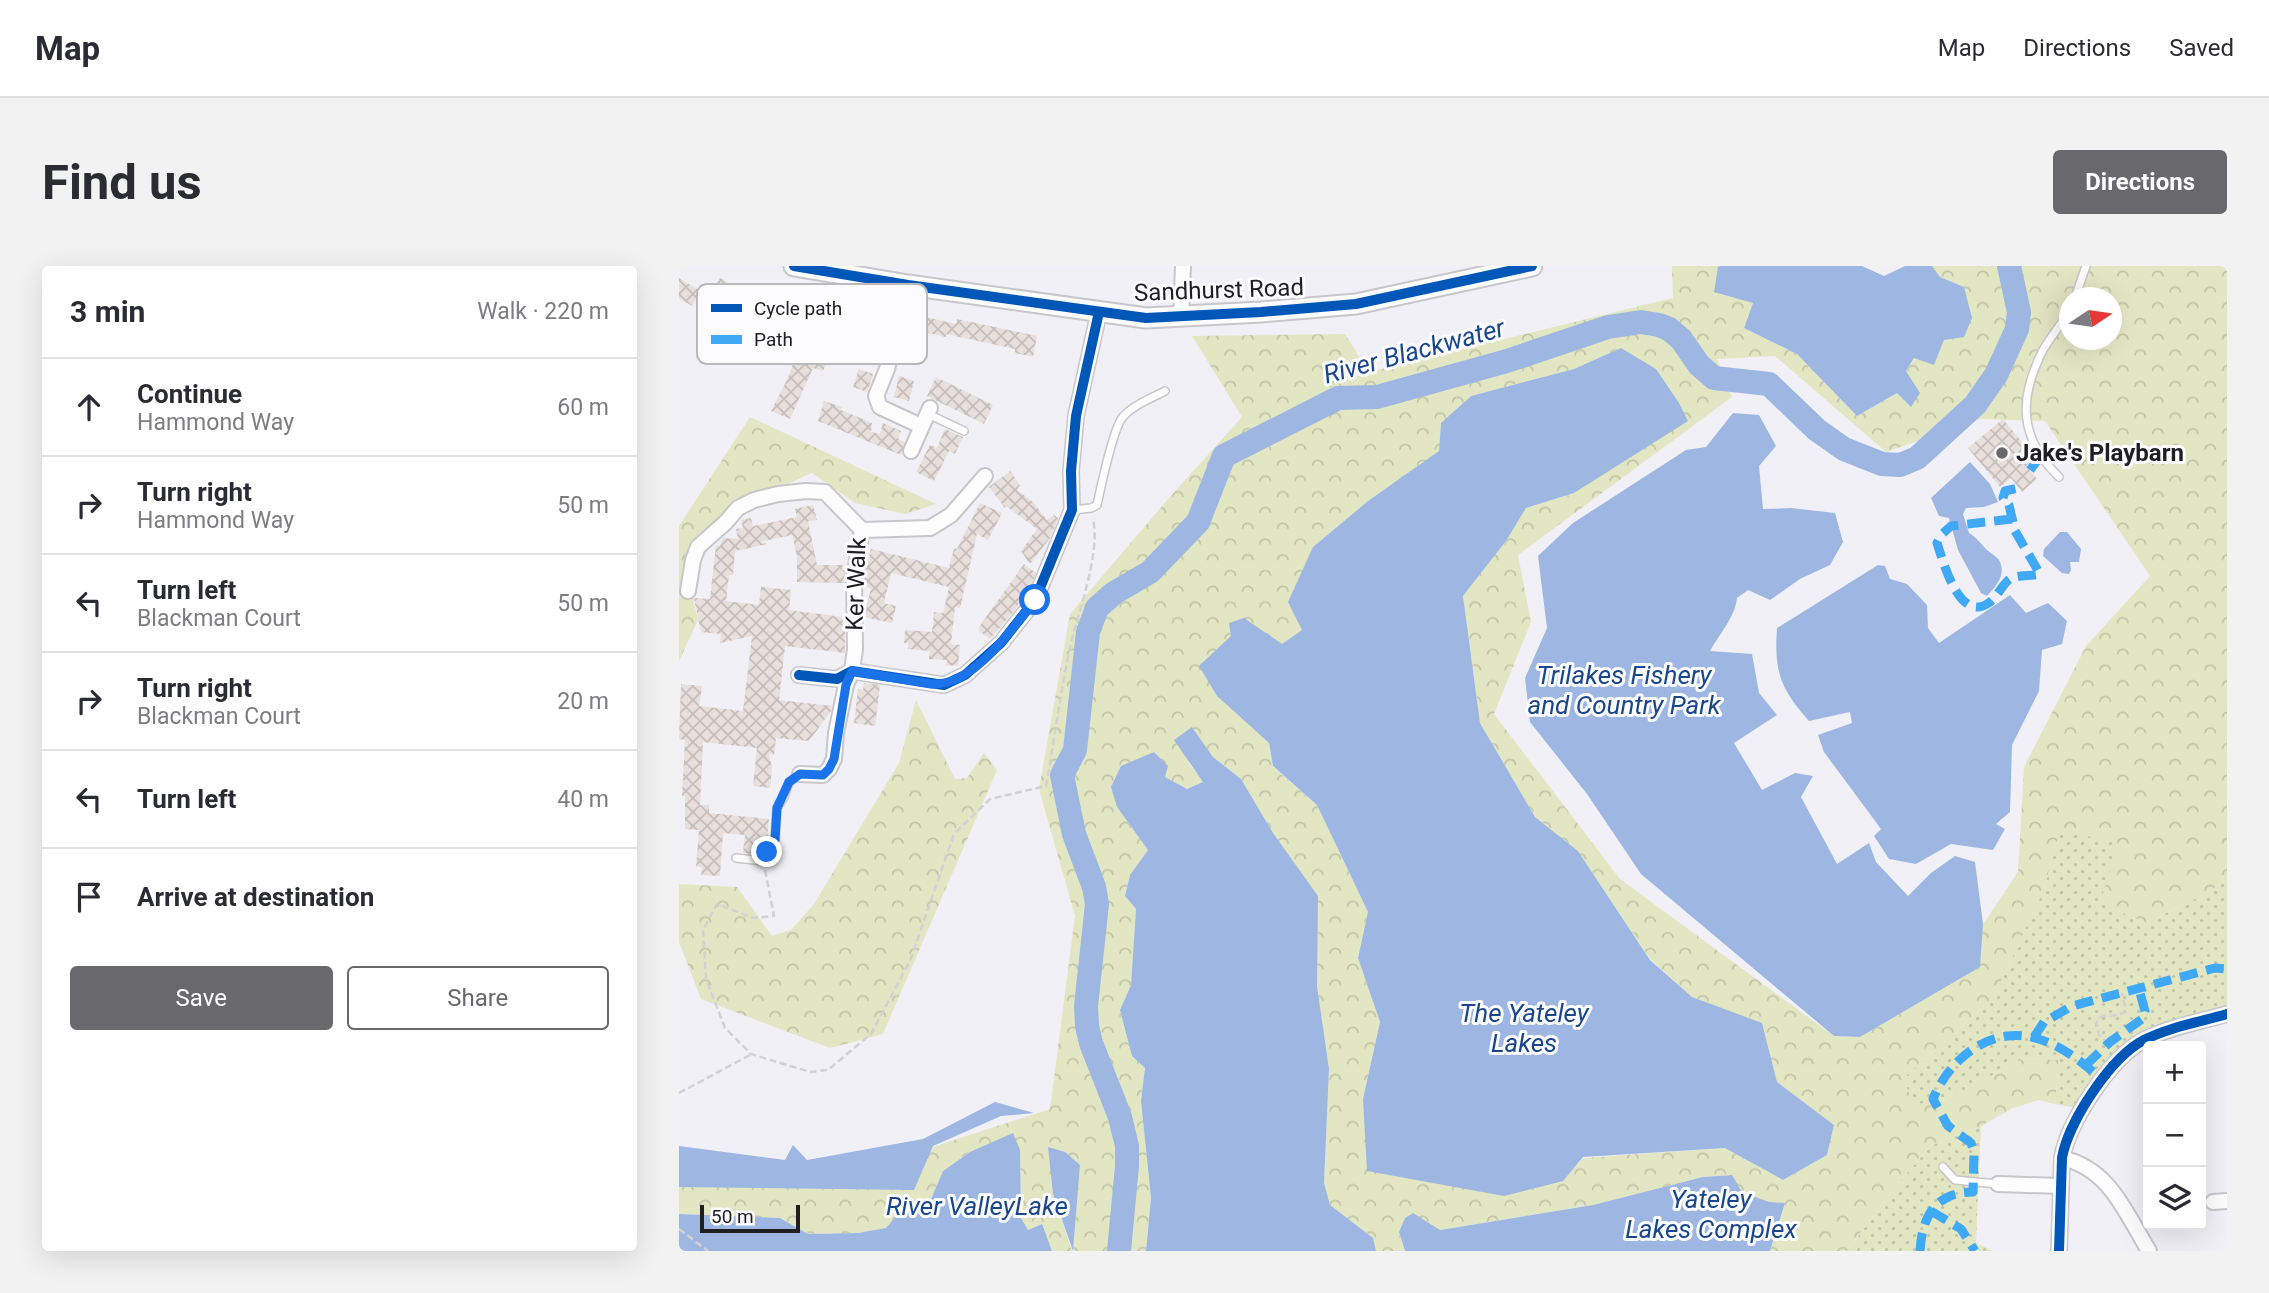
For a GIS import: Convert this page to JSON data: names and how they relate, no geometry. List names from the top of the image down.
{
  "streets": {
    "street": ["Sandhurst Road", "Ker Walk"]
  },
  "water": [
    "River Blackwater",
    "Trilakes Fishery and Country Park",
    "The Yateley Lakes",
    "Yateley Lakes Complex",
    "River ValleyLake"
  ],
  "places": ["Jake's Playbarn"],
  "legend": ["Cycle path", "Path"],
  "scale_bar": "50 m",
  "north": "right",
  "page": {
    "header": "Map",
    "nav": ["Map", "Directions", "Saved"],
    "buttons": [
      "Directions",
      ["Save", "Share"]
    ],
    "title": "Find us",
    "heading": ["3 min", "Walk · 220 m"],
    "list": [
      ["Continue", "Hammond Way", "60 m"],
      ["Turn right", "Hammond Way", "50 m"],
      ["Turn left", "Blackman Court", "50 m"],
      ["Turn right", "Blackman Court", "20 m"],
      ["Turn left", "40 m"],
      "Arrive at destination"
    ],
    "map_buttons": ["+", "−"],
    "scale": "50 m"
  }
}
